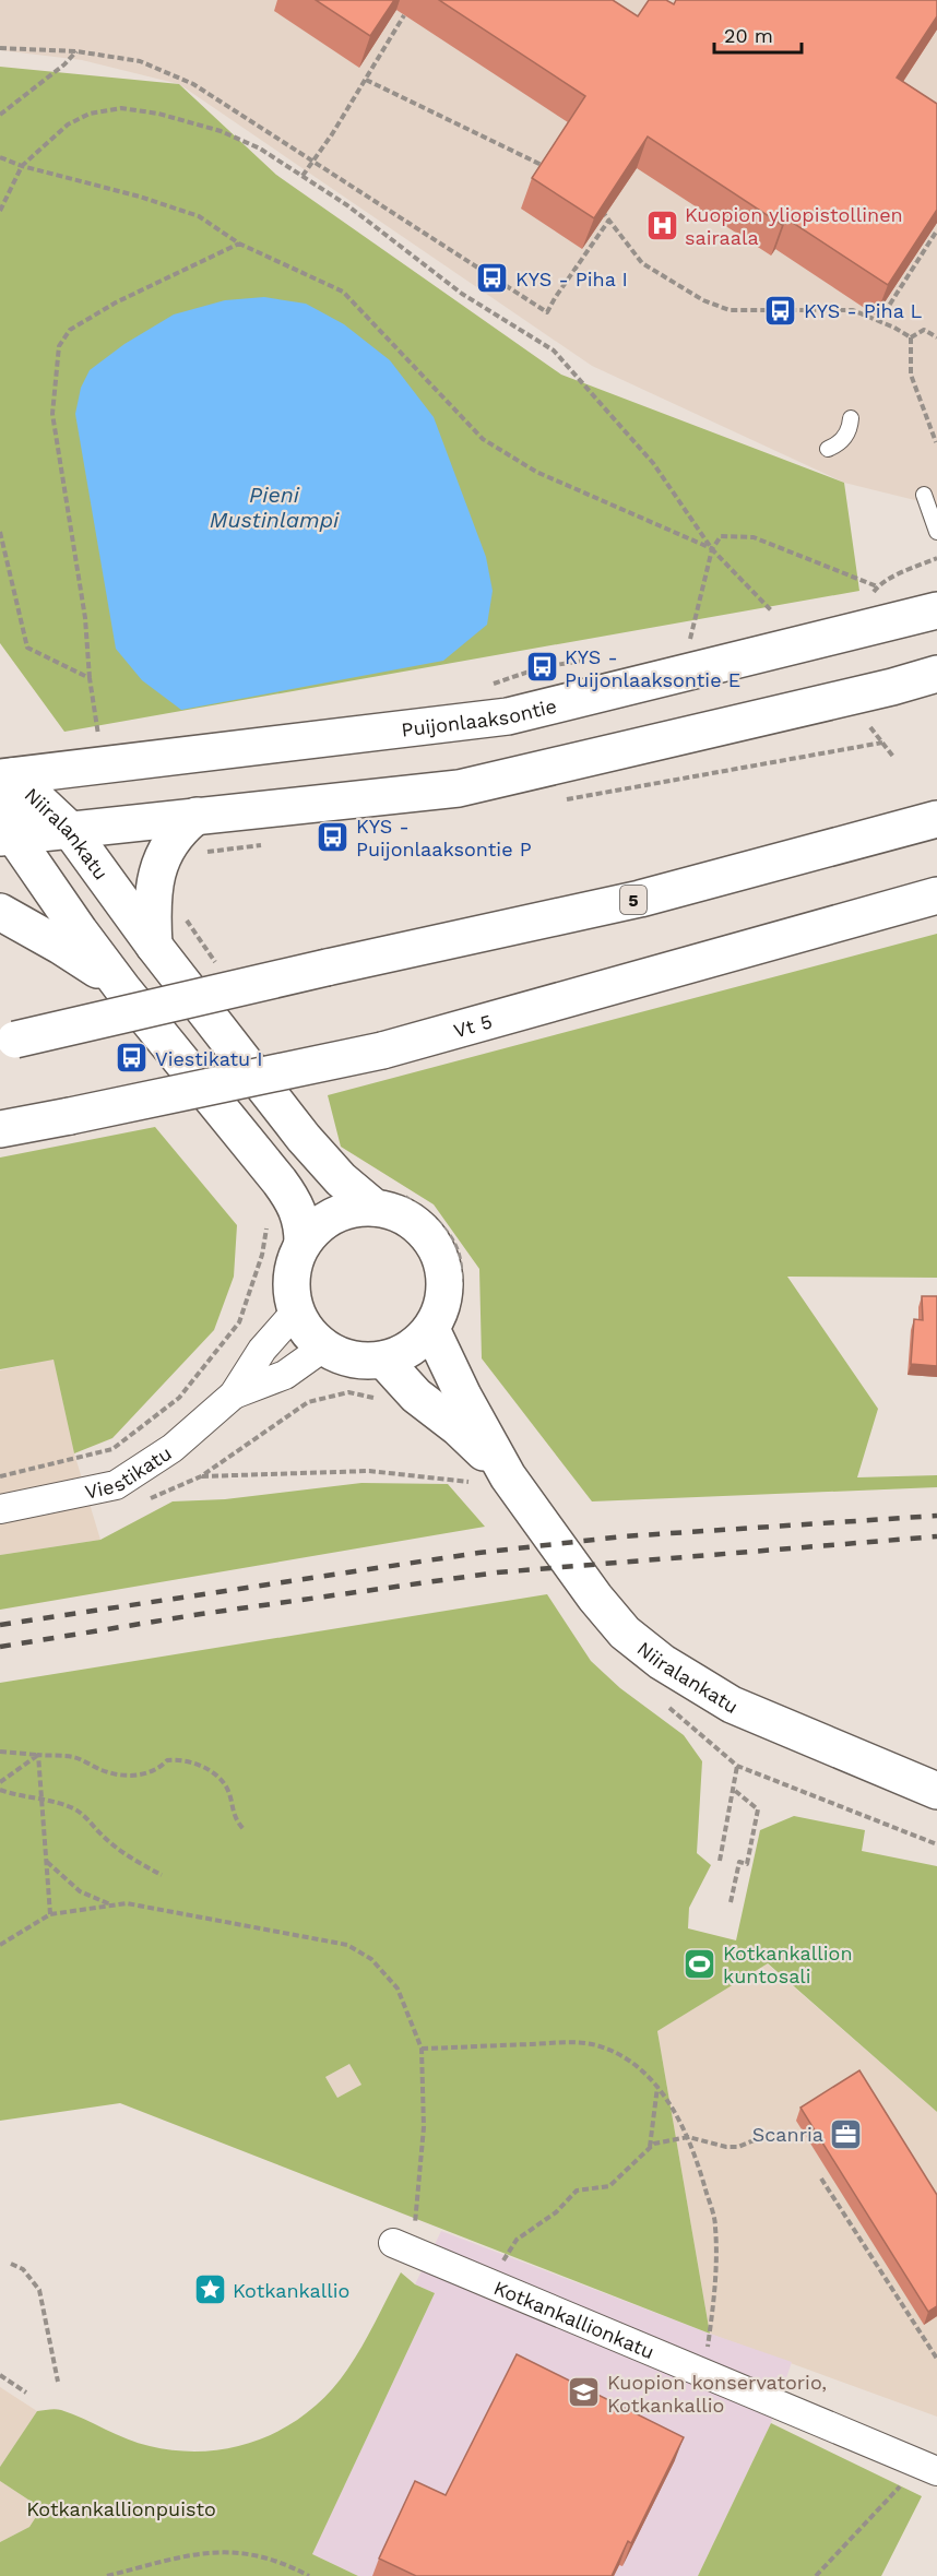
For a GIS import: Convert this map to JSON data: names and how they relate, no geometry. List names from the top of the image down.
{
  "streets": {
    "main road": [
      "Puijonlaaksontie",
      "Niiralankatu",
      "5",
      "Vt 5"
    ],
    "street": ["Viestikatu", "Kotkankallionkatu"]
  },
  "crossings": [
    ["Puijonlaaksontie", "Niiralankatu"],
    ["Niiralankatu", "Viestikatu"]
  ],
  "water": ["Pieni Mustinlampi"],
  "parks": ["Kotkankallionpuisto"],
  "places": {
    "hospital": ["Kuopion yliopistollinen sairaala"],
    "bus stop": [
      "KYS - Piha I",
      "KYS - Piha L",
      "KYS - Puijonlaaksontie E",
      "KYS - Puijonlaaksontie P",
      "Viestikatu I"
    ],
    "sports": ["Kotkankallion kuntosali"],
    "office": ["Scanria"],
    "place": ["Kotkankallio"],
    "school or university": ["Kuopion konservatorio, Kotkankallio"]
  },
  "scale_bar": "20 m"
}
